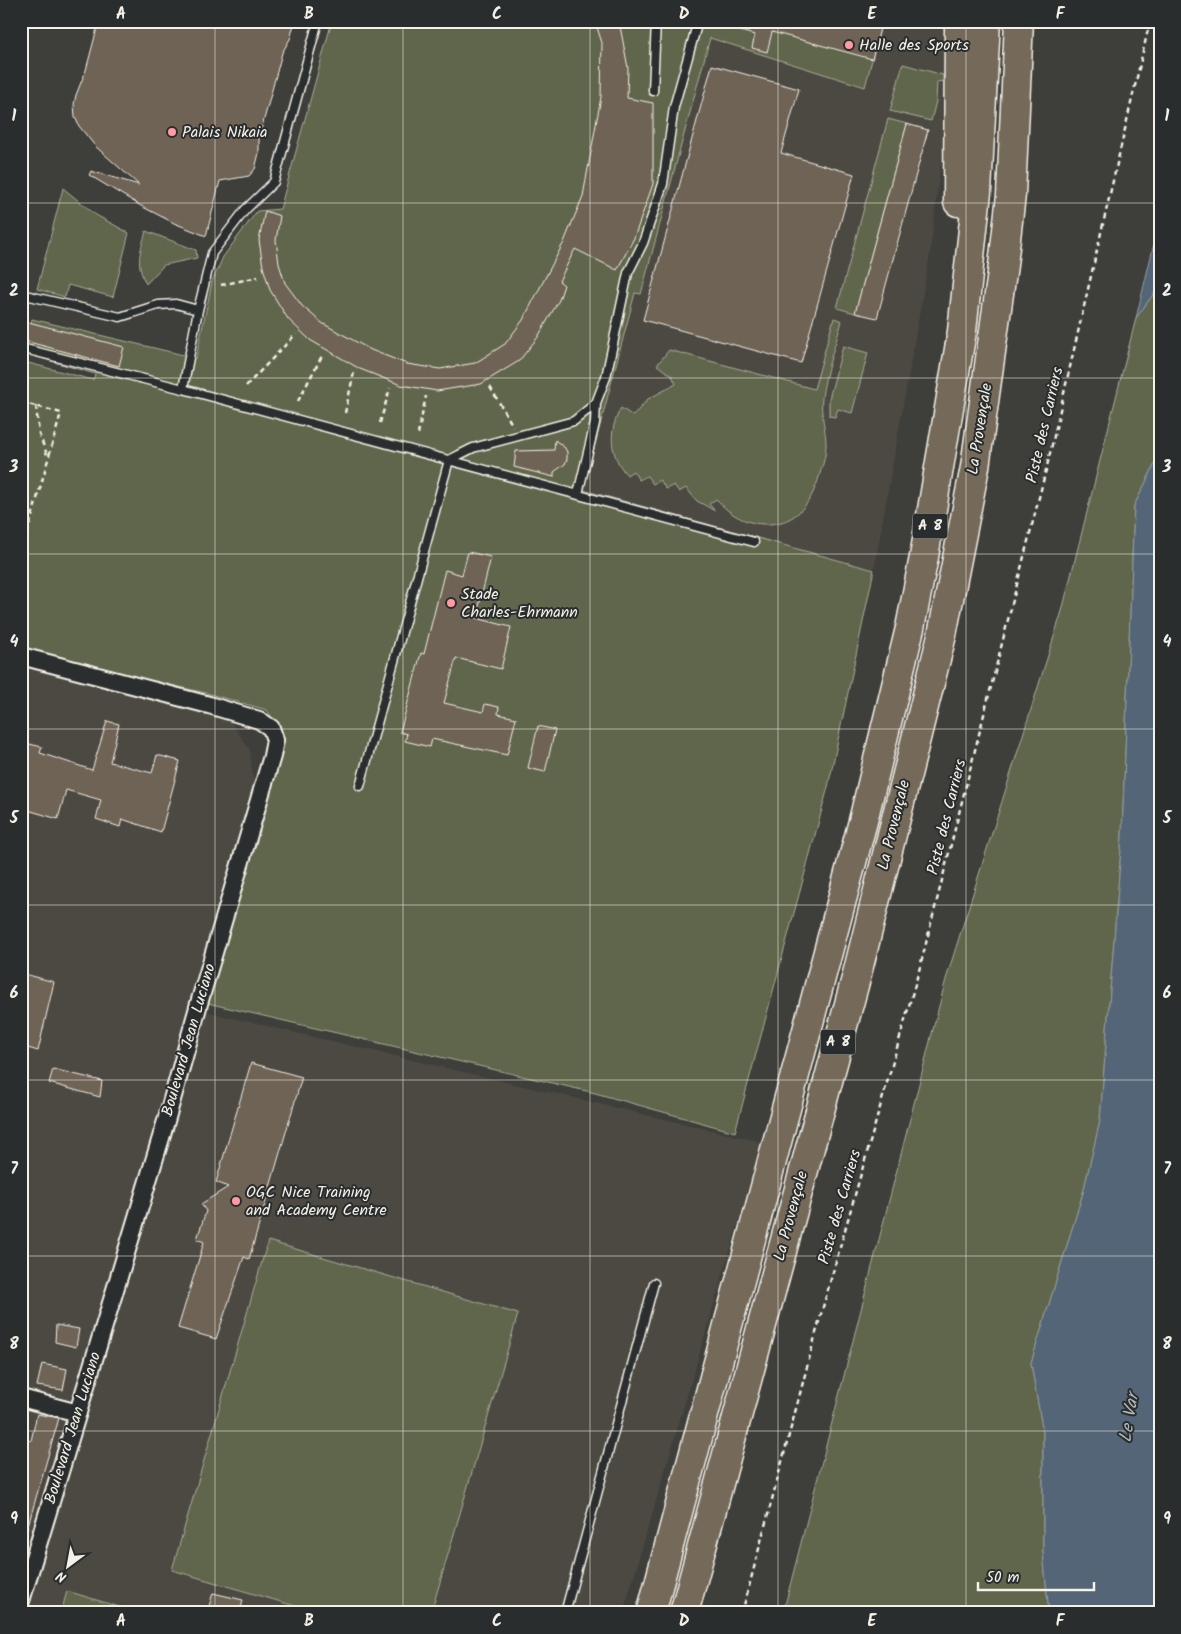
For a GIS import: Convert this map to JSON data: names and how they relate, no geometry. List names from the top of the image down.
{
  "streets": {
    "highway": ["La Provençale", "A 8"],
    "street": ["Boulevard Jean Luciano"],
    "path": ["Piste des Carriers"]
  },
  "water": ["Le Var"],
  "places": [
    "Halle des Sports",
    "Palais Nikaia",
    "Stade Charles-Ehrmann",
    "OGC Nice Training and Academy Centre"
  ],
  "scale_bar": "50 m",
  "north": "bottom left",
  "grid": {
    "columns": [
      "A",
      "B",
      "C",
      "D",
      "E",
      "F"
    ],
    "rows": [
      "1",
      "2",
      "3",
      "4",
      "5",
      "6",
      "7",
      "8",
      "9"
    ]
  }
}
